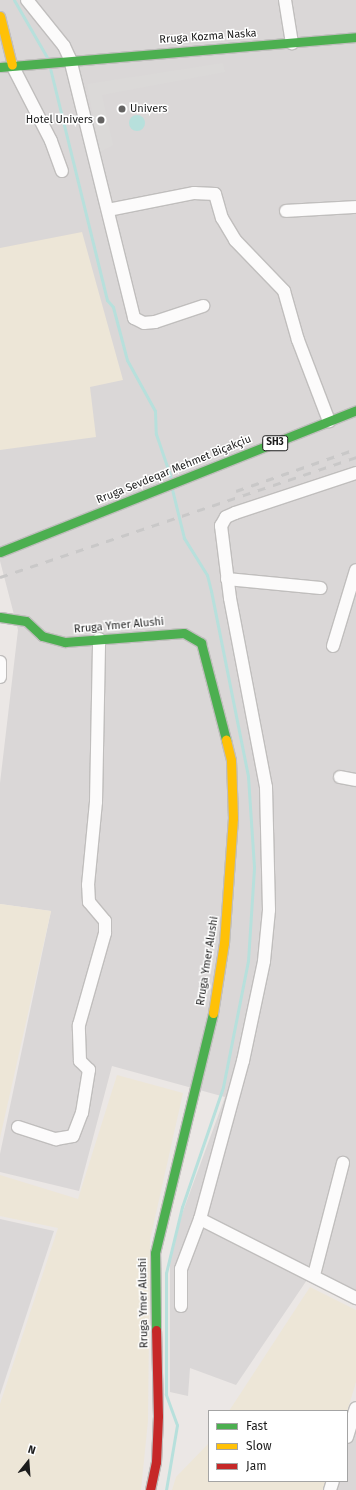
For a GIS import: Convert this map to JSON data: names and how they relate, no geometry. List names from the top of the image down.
{
  "streets": {
    "street": [
      "Rruga Kozma Naska",
      "SH3",
      "Rruga Sevdeqar Mehmet Biçakçiu",
      "Rruga Ymer Alushi"
    ]
  },
  "places": ["Univers", "Hotel Univers"],
  "legend": ["Fast", "Slow", "Jam"],
  "north": "top"
}
